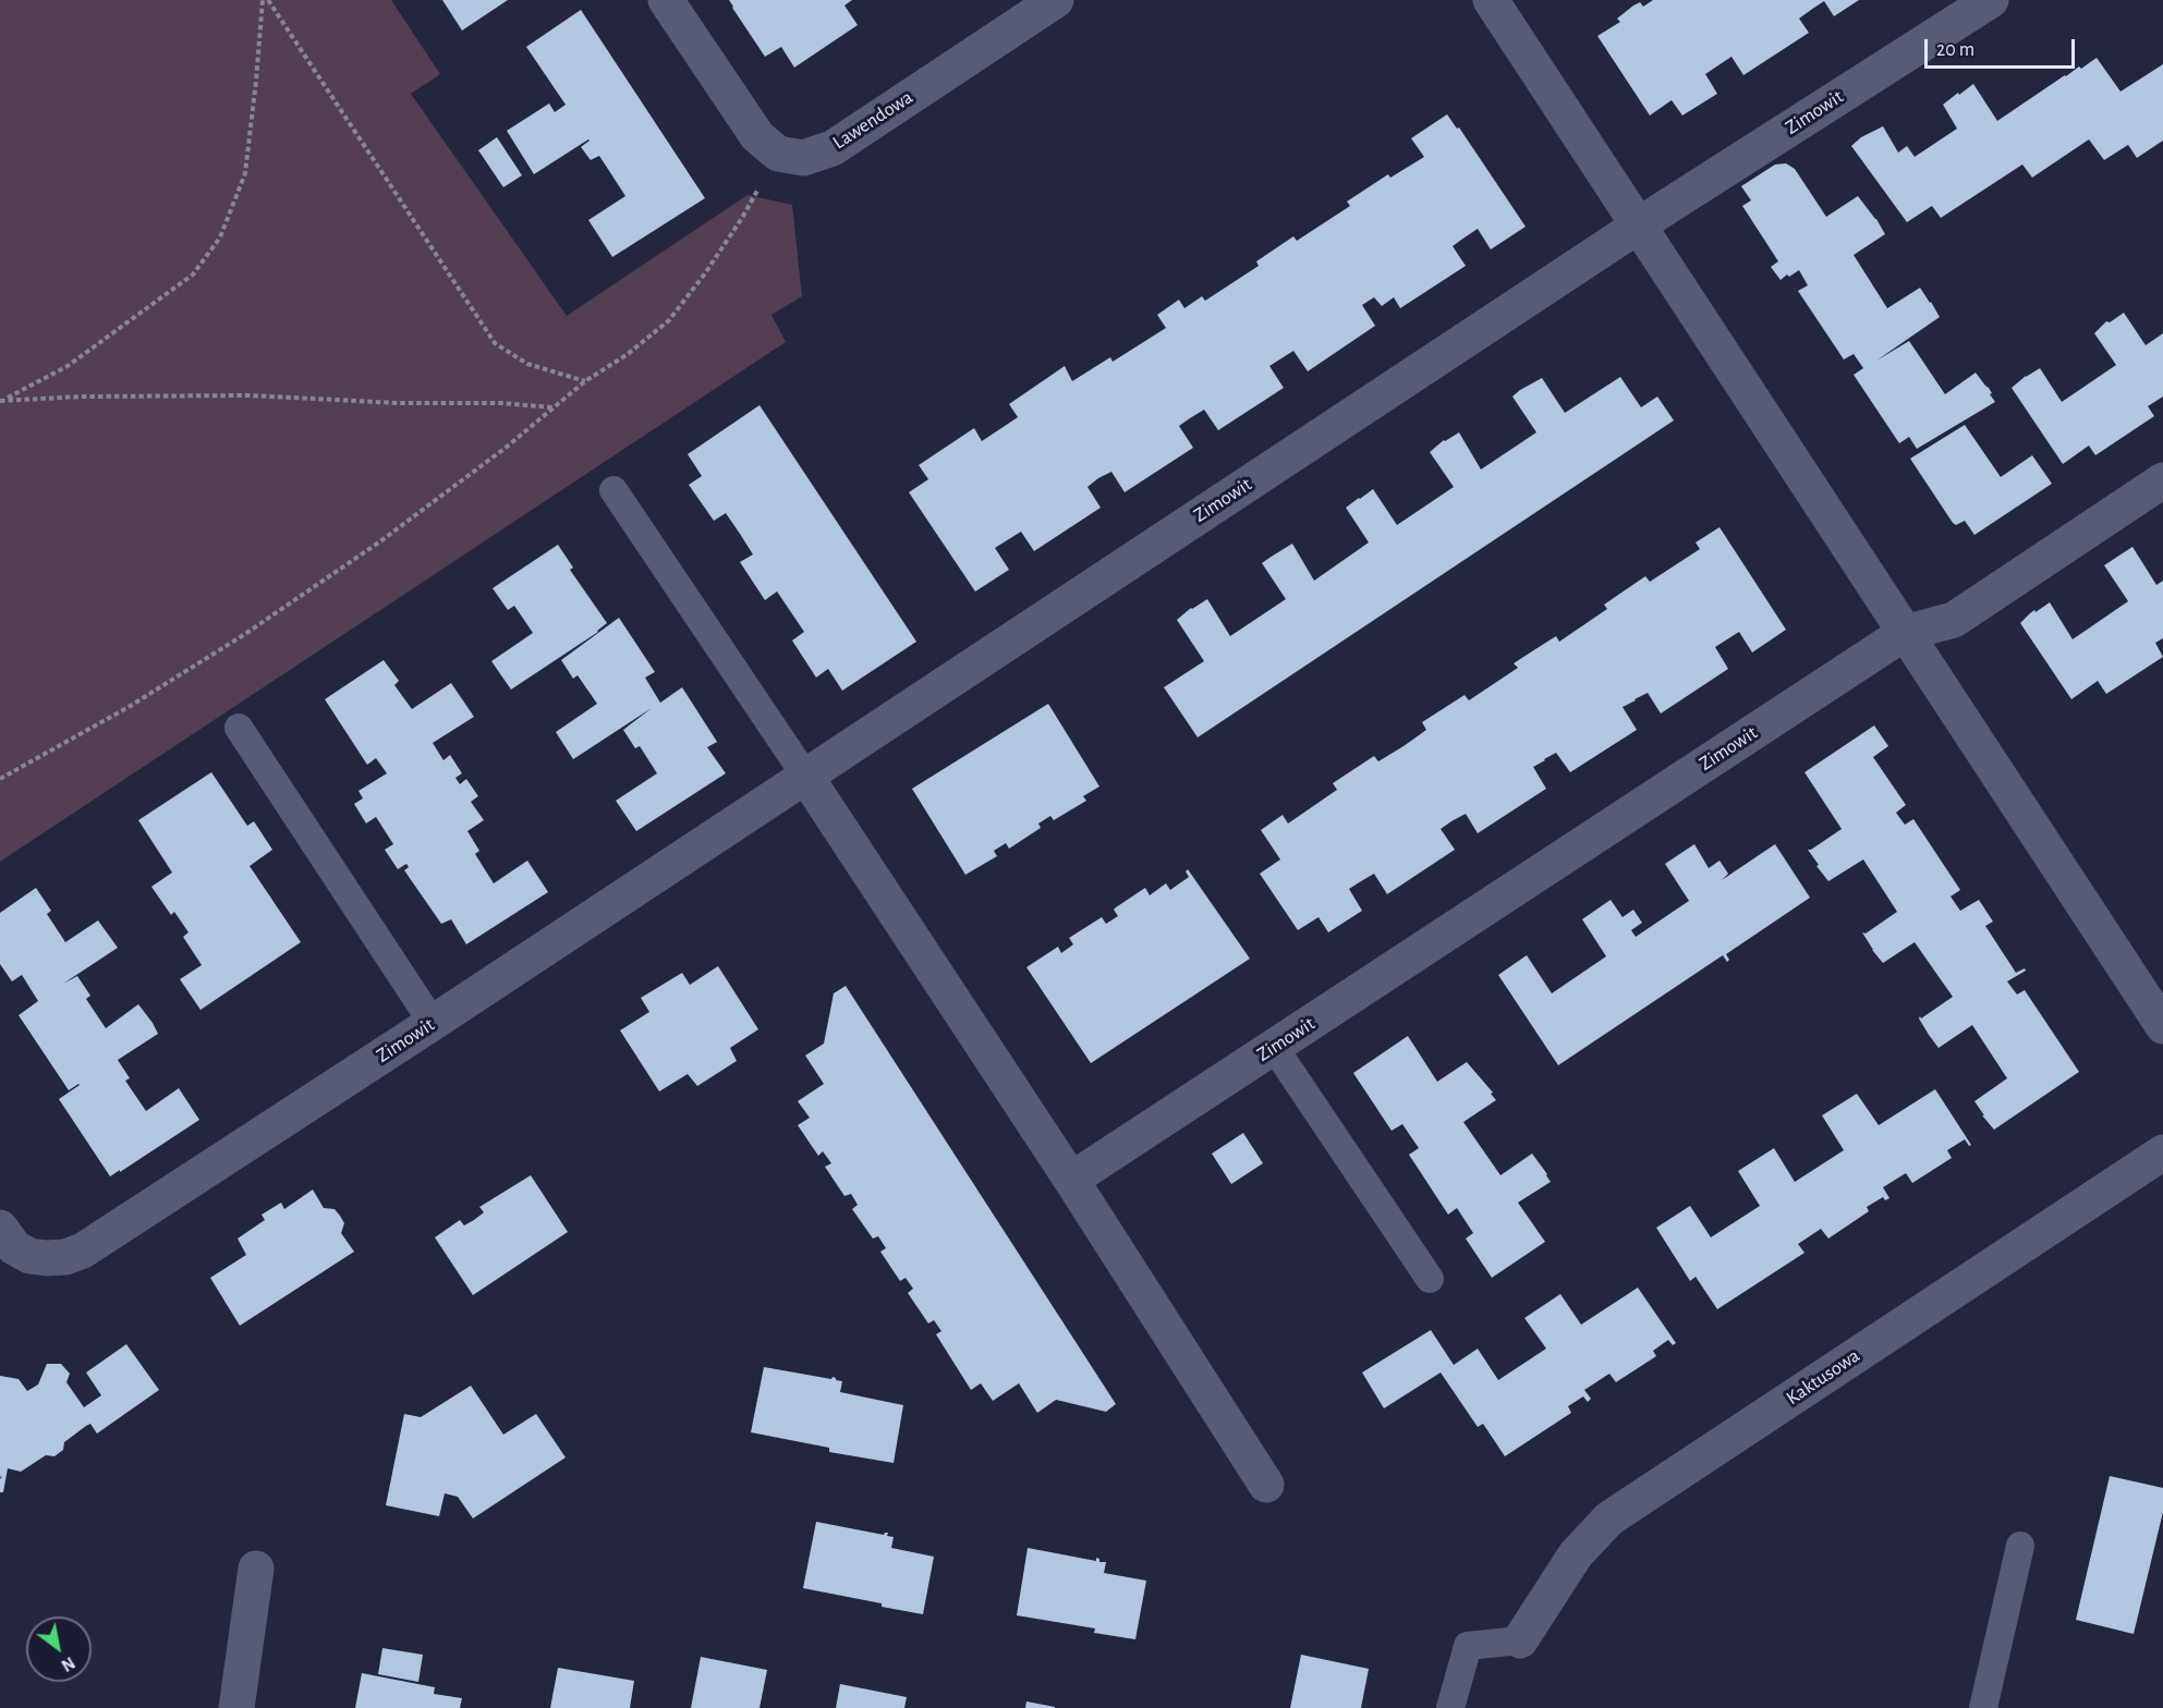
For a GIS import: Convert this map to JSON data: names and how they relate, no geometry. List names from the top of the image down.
{
  "streets": {
    "street": ["Zimowit", "Lawendowa", "Kaktusowa"]
  },
  "scale_bar": "20 m",
  "north": "bottom right"
}
